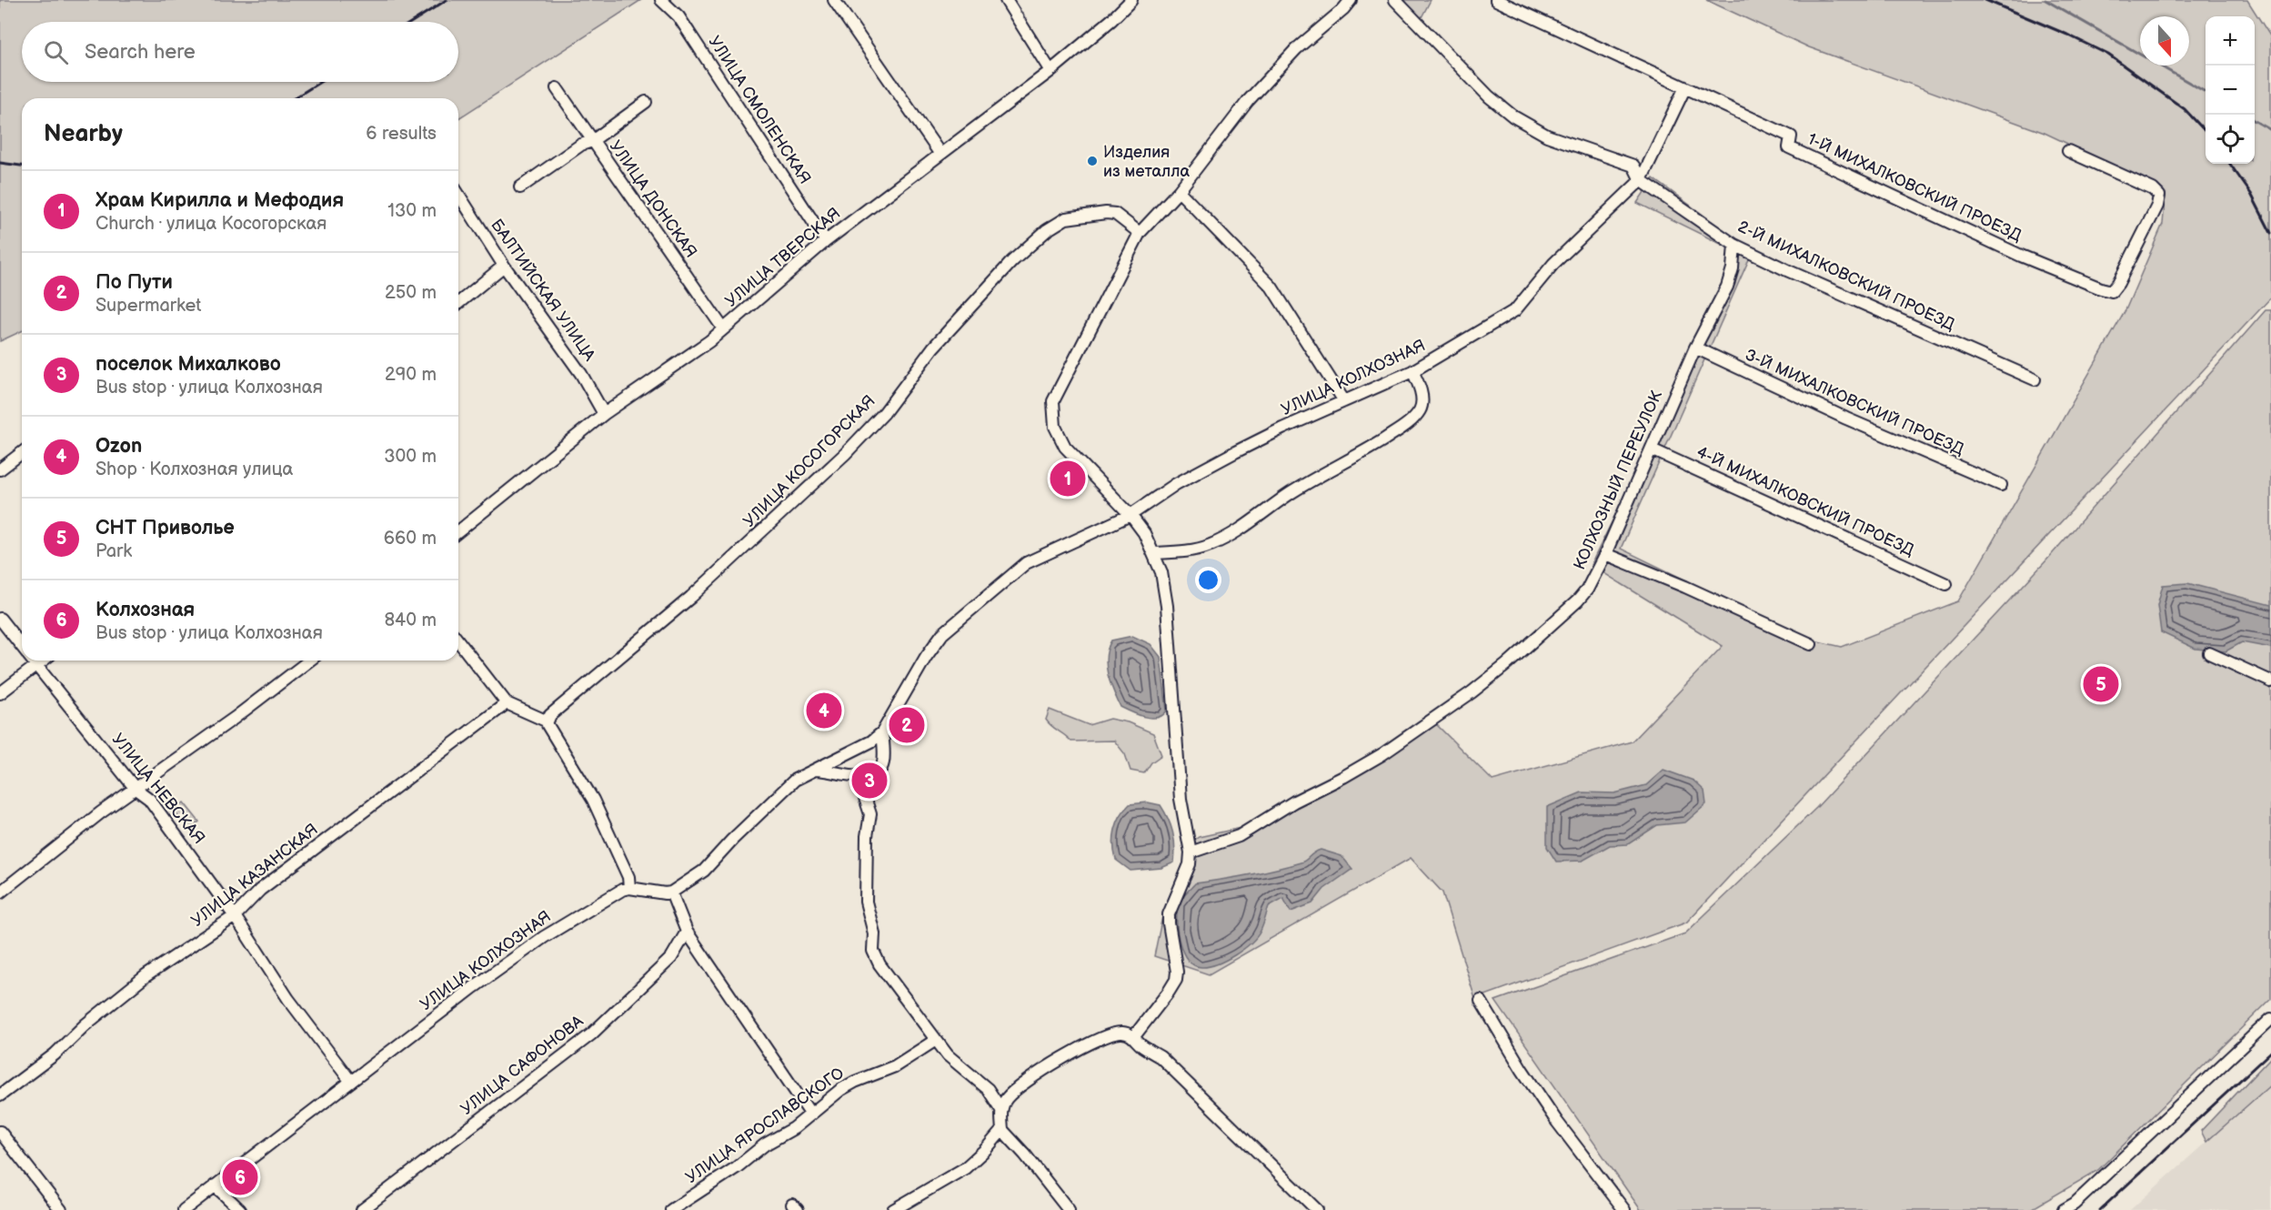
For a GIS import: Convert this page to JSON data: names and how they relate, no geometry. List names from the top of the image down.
{
  "streets": {
    "street": [
      "УЛИЦА СМОЛЕНСКАЯ",
      "1-Й МИХАЛКОВСКИЙ ПРОЕЗД",
      "УЛИЦА ДОНСКАЯ",
      "УЛИЦА ТВЕРСКАЯ",
      "2-Й МИХАЛКОВСКИЙ ПРОЕЗД",
      "БАЛТИЙСКАЯ УЛИЦА",
      "УЛИЦА КОЛХОЗНАЯ",
      "3-Й МИХАЛКОВСКИЙ ПРОЕЗД",
      "УЛИЦА КОСОГОРСКАЯ",
      "КОЛХОЗНЫЙ ПЕРЕУЛОК",
      "4-Й МИХАЛКОВСКИЙ ПРОЕЗД",
      "УЛИЦА НЕВСКАЯ",
      "УЛИЦА КАЗАНСКАЯ",
      "УЛИЦА САФОНОВА",
      "УЛИЦА ЯРОСЛАВСКОГО"
    ]
  },
  "crossings": [
    ["УЛИЦА СМОЛЕНСКАЯ", "УЛИЦА ТВЕРСКАЯ"],
    ["1-Й МИХАЛКОВСКИЙ ПРОЕЗД", "УЛИЦА КОЛХОЗНАЯ"],
    ["УЛИЦА ДОНСКАЯ", "УЛИЦА ТВЕРСКАЯ"],
    ["УЛИЦА ТВЕРСКАЯ", "БАЛТИЙСКАЯ УЛИЦА"],
    ["2-Й МИХАЛКОВСКИЙ ПРОЕЗД", "УЛИЦА КОЛХОЗНАЯ"],
    ["2-Й МИХАЛКОВСКИЙ ПРОЕЗД", "КОЛХОЗНЫЙ ПЕРЕУЛОК"],
    ["УЛИЦА КОЛХОЗНАЯ", "УЛИЦА НЕВСКАЯ"],
    ["3-Й МИХАЛКОВСКИЙ ПРОЕЗД", "КОЛХОЗНЫЙ ПЕРЕУЛОК"],
    ["КОЛХОЗНЫЙ ПЕРЕУЛОК", "4-Й МИХАЛКОВСКИЙ ПРОЕЗД"],
    ["УЛИЦА НЕВСКАЯ", "УЛИЦА КАЗАНСКАЯ"]
  ],
  "places": ["Изделия из металла"],
  "north": "bottom",
  "page": {
    "map_buttons": ["+", "−"],
    "search": "Search here",
    "heading": ["Nearby", "6 results"],
    "list": [
      {
        "mark": "1",
        "name": "Храм Кирилла и Мефодия",
        "note": "Church · улица Косогорская",
        "value": "130 m"
      },
      {
        "mark": "2",
        "name": "По Пути",
        "note": "Supermarket",
        "value": "250 m"
      },
      {
        "mark": "3",
        "name": "поселок Михалково",
        "note": "Bus stop · улица Колхозная",
        "value": "290 m"
      },
      {
        "mark": "4",
        "name": "Ozon",
        "note": "Shop · Колхозная улица",
        "value": "300 m"
      },
      {
        "mark": "5",
        "name": "СНТ Приволье",
        "note": "Park",
        "value": "660 m"
      },
      {
        "mark": "6",
        "name": "Колхозная",
        "note": "Bus stop · улица Колхозная",
        "value": "840 m"
      }
    ],
    "pins": [
      "1",
      "5",
      "4",
      "2",
      "3",
      "6"
    ]
  }
}
